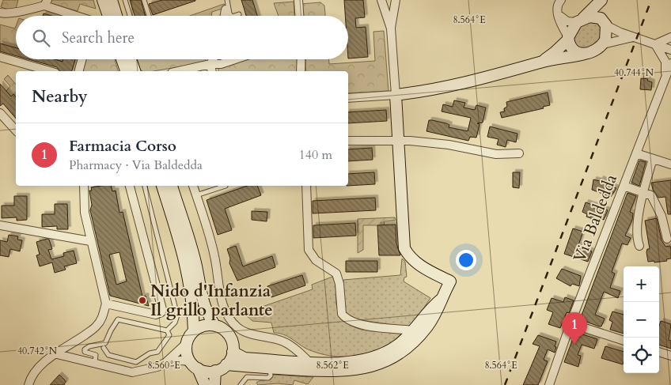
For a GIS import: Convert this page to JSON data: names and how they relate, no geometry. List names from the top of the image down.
{
  "streets": {
    "street": ["Via Baldedda"]
  },
  "places": ["Nido d'Infanzia Il grillo parlante"],
  "page": {
    "search": "Search here",
    "heading": "Nearby",
    "list": [
      {
        "mark": "1",
        "name": "Farmacia Corso",
        "note": "Pharmacy · Via Baldedda",
        "value": "140 m"
      }
    ],
    "map_buttons": ["+", "−"],
    "pins": "1"
  },
  "coordinates": [
    "8.564°E",
    "40.744°N",
    "40.742°N",
    "8.560°E",
    "8.562°E"
  ]
}
